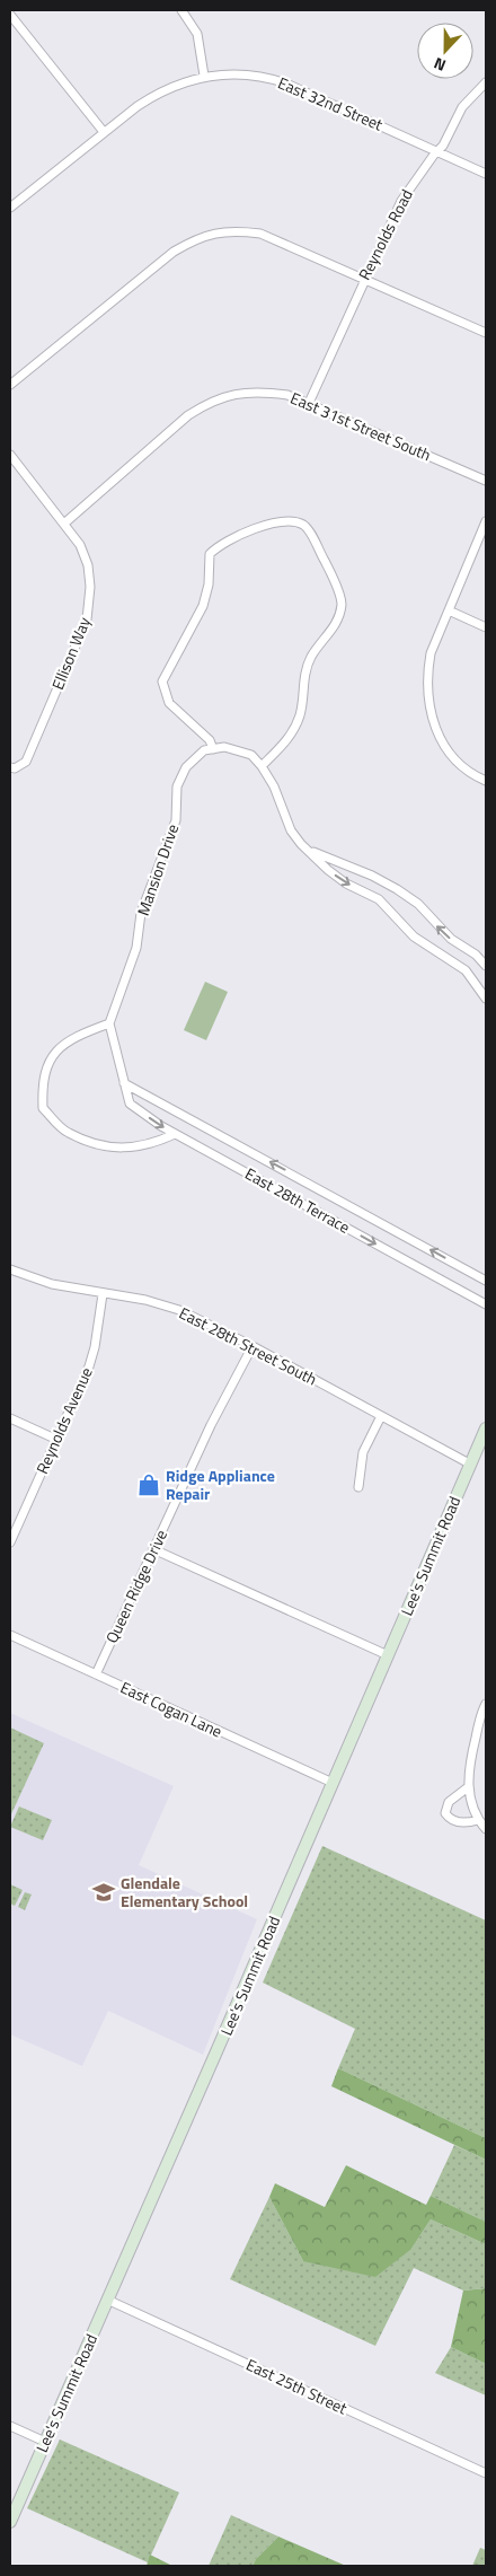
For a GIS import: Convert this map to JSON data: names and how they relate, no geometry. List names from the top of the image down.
{
  "streets": {
    "main road": ["Lee's Summit Road"],
    "street": [
      "East 32nd Street",
      "Reynolds Road",
      "East 31st Street South",
      "Ellison Way",
      "Mansion Drive",
      "East 28th Terrace",
      "East 28th Street South",
      "Reynolds Avenue",
      "Queen Ridge Drive",
      "East Cogan Lane",
      "East 25th Street"
    ]
  },
  "crossings": [
    ["East 32nd Street", "Reynolds Road"],
    ["Reynolds Road", "East 31st Street South"],
    ["East 31st Street South", "Ellison Way"],
    ["Mansion Drive", "East 28th Terrace"],
    ["East 28th Street South", "Reynolds Avenue"],
    ["East 28th Street South", "Lee's Summit Road"],
    ["East 28th Street South", "Queen Ridge Drive"],
    ["Lee's Summit Road", "East Cogan Lane"],
    ["Lee's Summit Road", "East 25th Street"],
    ["Queen Ridge Drive", "East Cogan Lane"]
  ],
  "places": {
    "shop": ["Ridge Appliance Repair"],
    "school or university": ["Glendale Elementary School"]
  },
  "north": "bottom"
}
